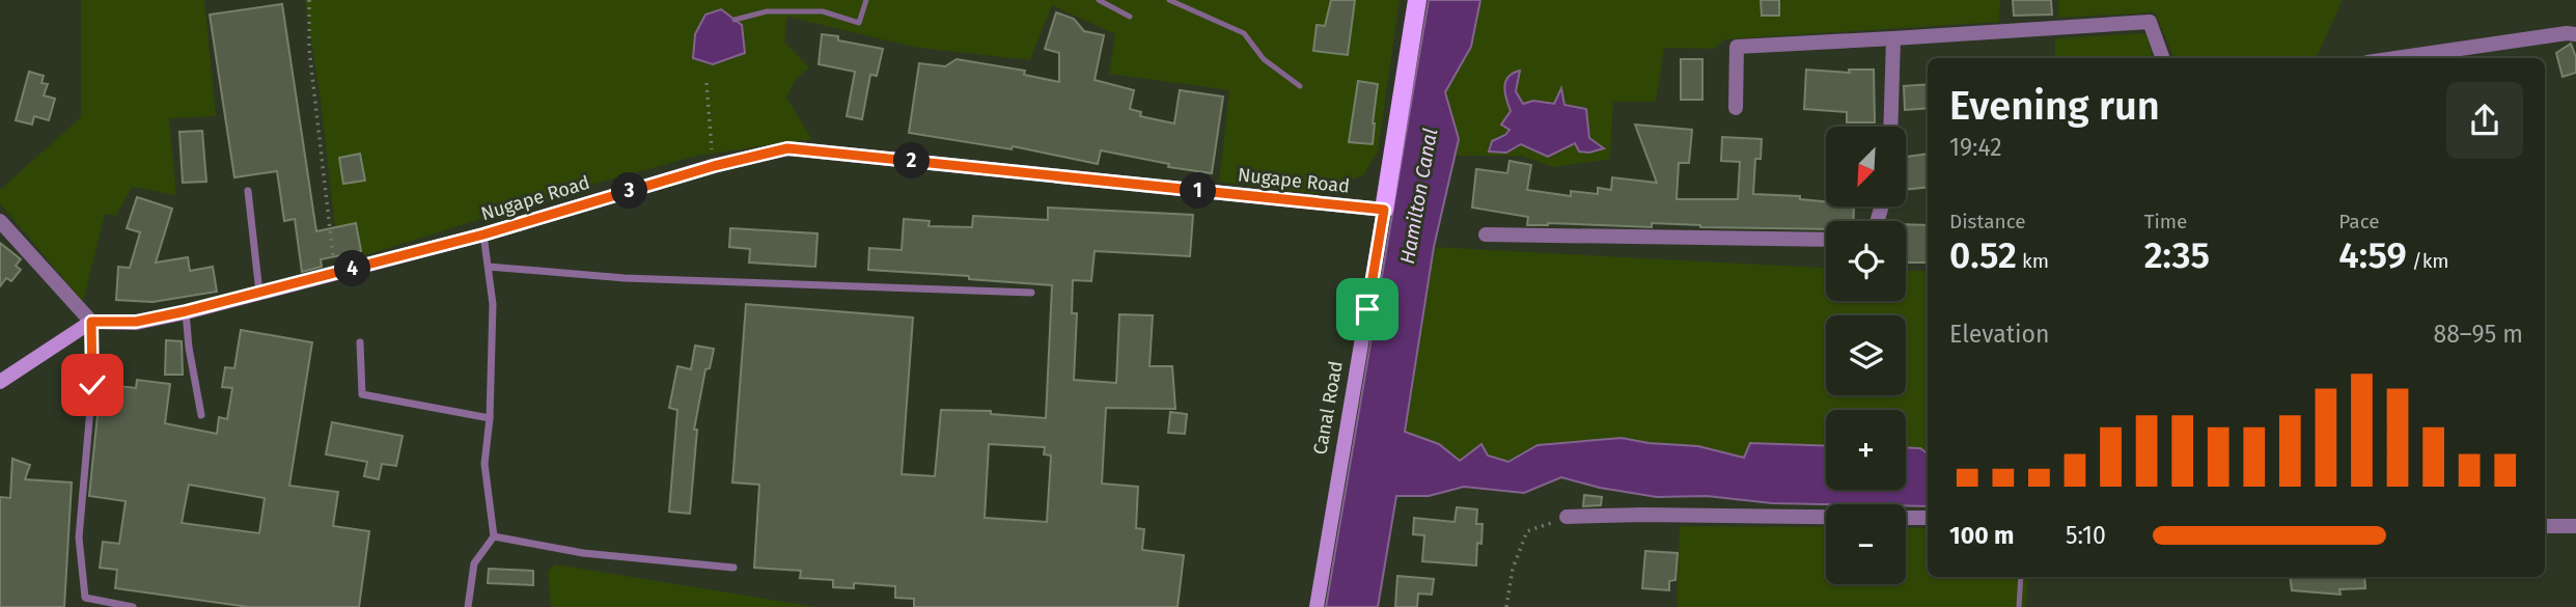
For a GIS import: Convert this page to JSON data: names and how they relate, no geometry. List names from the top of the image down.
{
  "streets": {
    "main road": ["Nugape Road", "Canal Road"]
  },
  "crossings": [
    ["Nugape Road", "Canal Road"]
  ],
  "water": ["Hamilton Canal"],
  "north": "bottom left",
  "page": {
    "heading": ["Evening run", "19:42"],
    "map_buttons": ["+", "−"],
    "pins": [
      "2",
      "1",
      "3",
      "4"
    ],
    "stats": [
      ["Distance", "0.52 km"],
      ["Time", "2:35"],
      ["Pace", "4:59 /km"]
    ],
    "chart": ["Elevation", "88–95 m"],
    "list": [
      {
        "name": "100 m",
        "note": "5:10"
      }
    ]
  }
}
